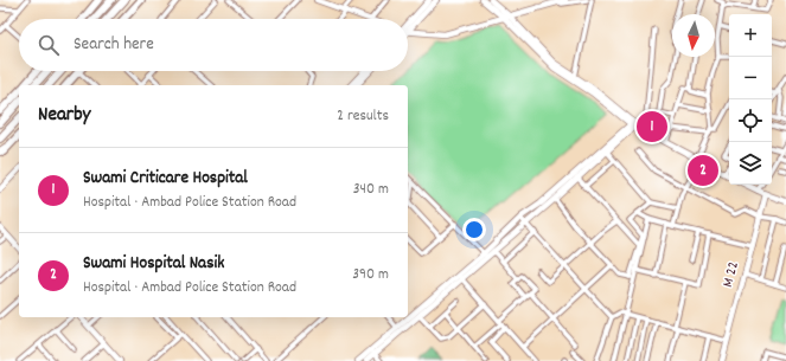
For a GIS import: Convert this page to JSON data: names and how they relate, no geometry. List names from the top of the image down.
{
  "streets": {
    "street": ["M 22"]
  },
  "north": "bottom",
  "page": {
    "map_buttons": ["+", "−"],
    "search": "Search here",
    "heading": ["Nearby", "2 results"],
    "pins": ["1", "2"],
    "list": [
      {
        "mark": "1",
        "name": "Swami Criticare Hospital",
        "note": "Hospital · Ambad Police Station Road",
        "value": "340 m"
      },
      {
        "mark": "2",
        "name": "Swami Hospital Nasik",
        "note": "Hospital · Ambad Police Station Road",
        "value": "390 m"
      }
    ]
  }
}
